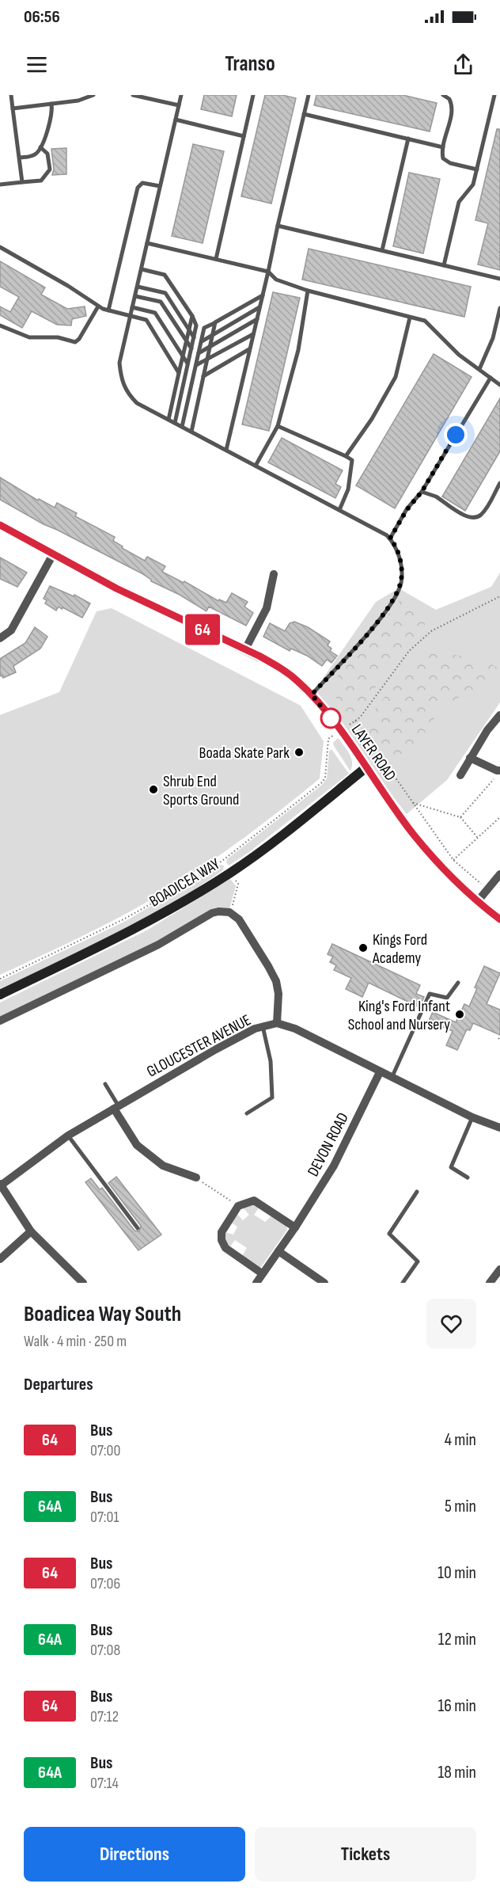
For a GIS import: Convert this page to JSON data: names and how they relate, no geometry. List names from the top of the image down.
{
  "streets": {
    "main road": ["LAYER ROAD", "BOADICEA WAY"],
    "street": ["GLOUCESTER AVENUE", "DEVON ROAD"]
  },
  "crossings": [
    ["LAYER ROAD", "BOADICEA WAY"]
  ],
  "places": [
    "Boada Skate Park",
    "Shrub End Sports Ground",
    "Kings Ford Academy",
    "King's Ford Infant School and Nursery"
  ],
  "lines": ["bus line 64"],
  "page": {
    "status": "06:56",
    "header": "Transo",
    "on_map": "64",
    "heading": [
      ["Boadicea Way South", "Walk · 4 min · 250 m"],
      "Departures"
    ],
    "list": [
      {
        "mark": "64",
        "name": "Bus",
        "note": "07:00",
        "value": "4 min"
      },
      {
        "mark": "64A",
        "name": "Bus",
        "note": "07:01",
        "value": "5 min"
      },
      {
        "mark": "64",
        "name": "Bus",
        "note": "07:06",
        "value": "10 min"
      },
      {
        "mark": "64A",
        "name": "Bus",
        "note": "07:08",
        "value": "12 min"
      },
      {
        "mark": "64",
        "name": "Bus",
        "note": "07:12",
        "value": "16 min"
      },
      {
        "mark": "64A",
        "name": "Bus",
        "note": "07:14",
        "value": "18 min"
      }
    ],
    "buttons": ["Directions", "Tickets"]
  }
}
